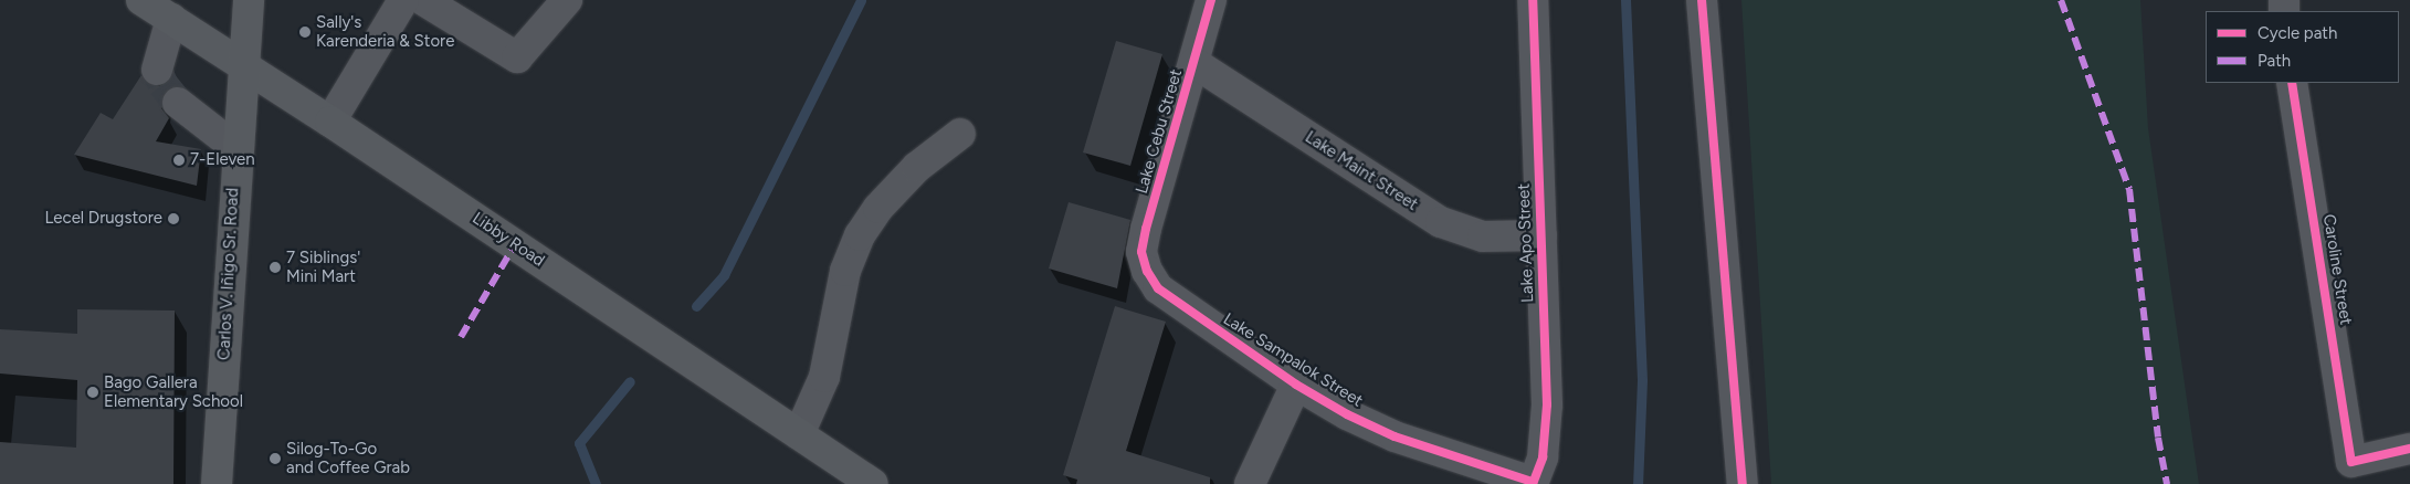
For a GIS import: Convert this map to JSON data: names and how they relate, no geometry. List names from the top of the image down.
{
  "streets": {
    "main road": ["Libby Road", "Carlos V. Iñigo Sr. Road"],
    "street": [
      "Lake Cebu Street",
      "Lake Maint Street",
      "Lake Apo Street",
      "Caroline Street",
      "Lake Sampalok Street"
    ]
  },
  "crossings": [
    ["Lake Cebu Street", "Lake Maint Street"],
    ["Lake Cebu Street", "Lake Sampalok Street"],
    ["Lake Maint Street", "Lake Apo Street"],
    ["Libby Road", "Carlos V. Iñigo Sr. Road"],
    ["Lake Apo Street", "Lake Sampalok Street"]
  ],
  "places": [
    "Sally's Karenderia & Store",
    "7-Eleven",
    "Lecel Drugstore",
    "7 Siblings' Mini Mart",
    "Bago Gallera Elementary School",
    "Silog-To-Go and Coffee Grab"
  ],
  "legend": ["Cycle path", "Path"]
}
